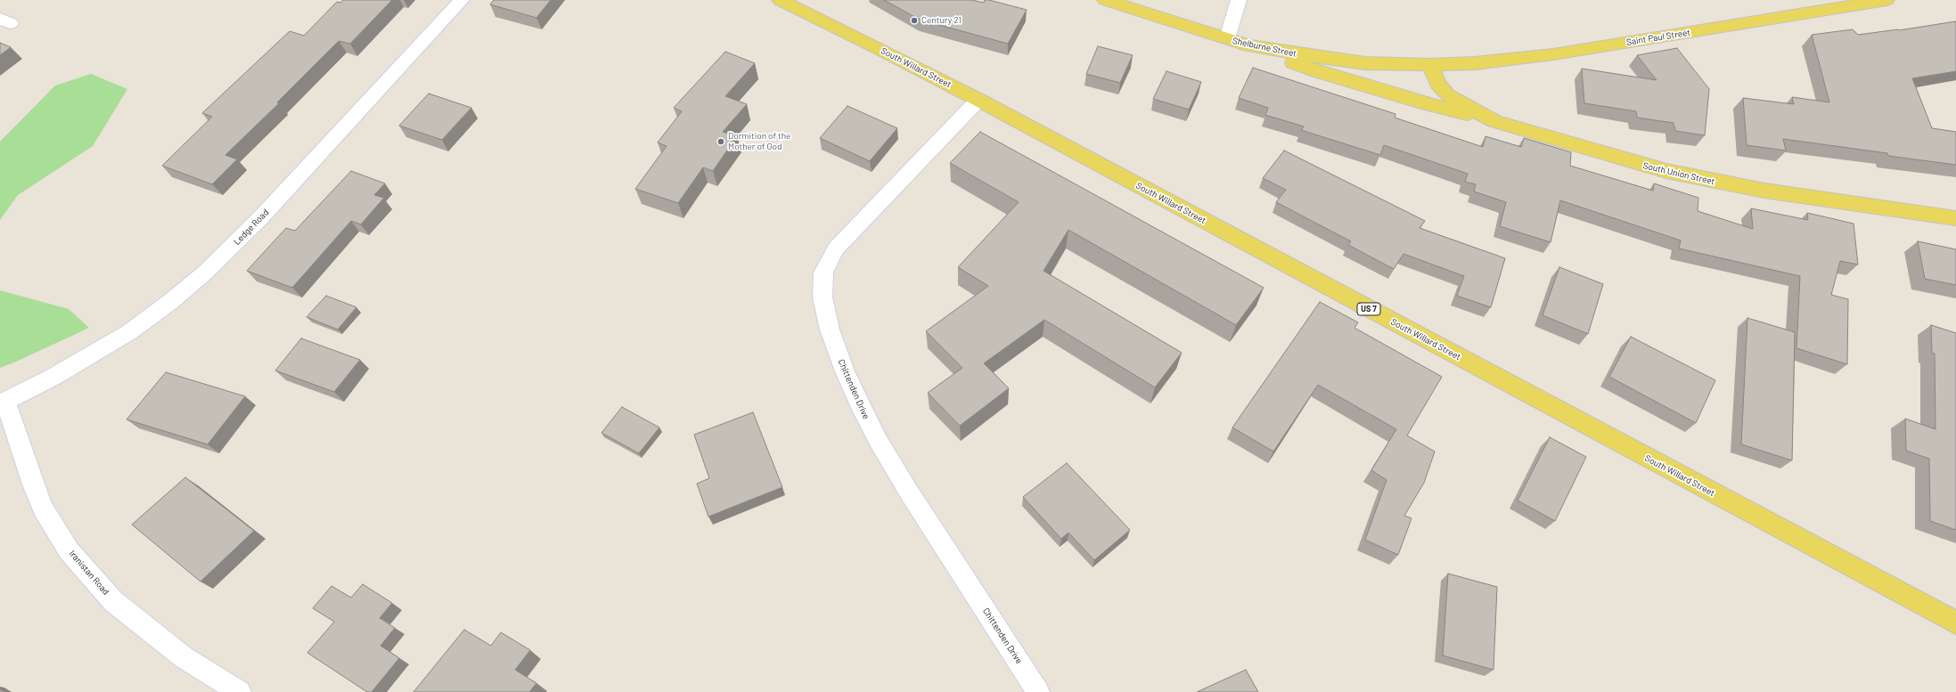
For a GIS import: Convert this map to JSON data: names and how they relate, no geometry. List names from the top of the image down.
{
  "streets": {
    "main road": [
      "Saint Paul Street",
      "Shelburne Street",
      "South Willard Street",
      "South Union Street",
      "US 7"
    ],
    "street": ["Ledge Road", "Chittenden Drive", "Iranistan Road"]
  },
  "crossings": [
    ["Saint Paul Street", "Shelburne Street"],
    ["Saint Paul Street", "South Union Street"],
    ["Shelburne Street", "South Union Street"],
    ["South Willard Street", "Chittenden Drive"],
    ["Ledge Road", "Iranistan Road"]
  ],
  "places": ["Century 21", "Dormition of the Mother of God"]
}
